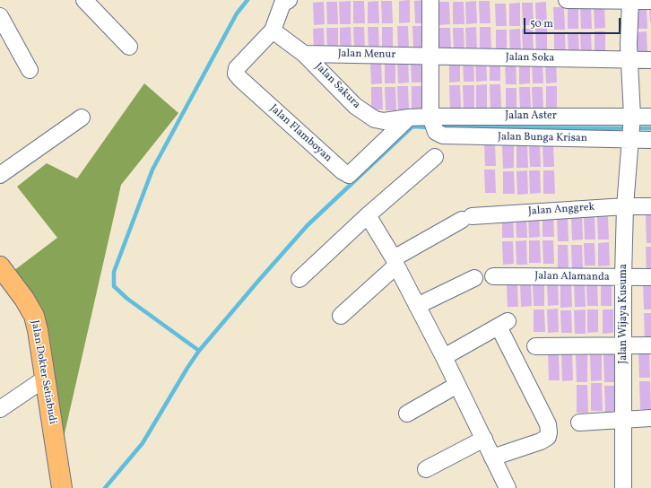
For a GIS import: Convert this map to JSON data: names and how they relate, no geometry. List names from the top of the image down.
{
  "streets": {
    "main road": ["Jalan Dokter Setiabudi"],
    "street": [
      "Jalan Menur",
      "Jalan Soka",
      "Jalan Sakura",
      "Jalan Aster",
      "Jalan Flamboyan",
      "Jalan Bunga Krisan",
      "Jalan Anggrek",
      "Jalan Alamanda",
      "Jalan Wijaya Kusuma"
    ]
  },
  "crossings": [
    ["Jalan Menur", "Jalan Soka"],
    ["Jalan Menur", "Jalan Sakura"],
    ["Jalan Soka", "Jalan Wijaya Kusuma"],
    ["Jalan Sakura", "Jalan Aster"],
    ["Jalan Sakura", "Jalan Flamboyan"],
    ["Jalan Sakura", "Jalan Bunga Krisan"],
    ["Jalan Aster", "Jalan Bunga Krisan"],
    ["Jalan Aster", "Jalan Wijaya Kusuma"],
    ["Jalan Bunga Krisan", "Jalan Wijaya Kusuma"],
    ["Jalan Anggrek", "Jalan Wijaya Kusuma"],
    ["Jalan Alamanda", "Jalan Wijaya Kusuma"]
  ],
  "scale_bar": "50 m"
}
